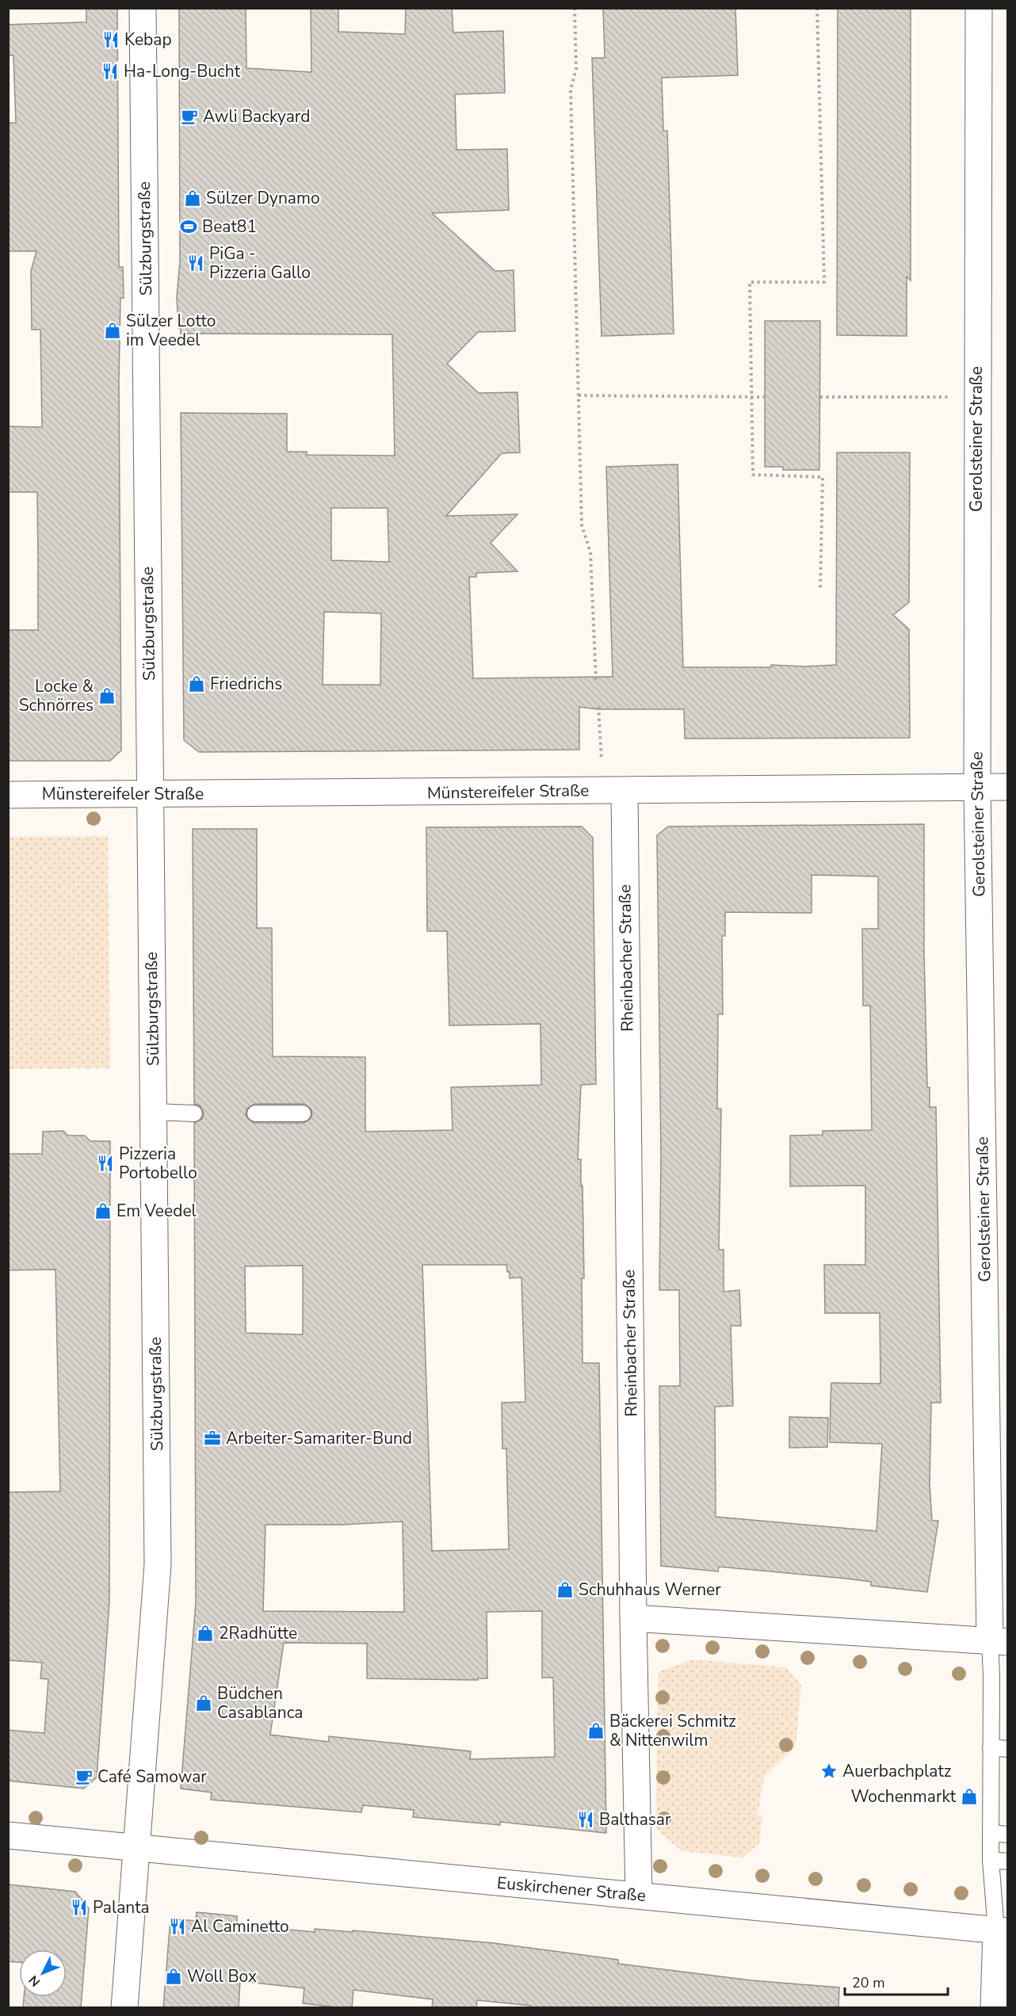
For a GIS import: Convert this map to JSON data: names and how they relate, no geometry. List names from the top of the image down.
{
  "streets": {
    "street": [
      "Sülzburgstraße",
      "Gerolsteiner Straße",
      "Münstereifeler Straße",
      "Rheinbacher Straße",
      "Euskirchener Straße"
    ]
  },
  "crossings": [
    ["Sülzburgstraße", "Münstereifeler Straße"],
    ["Sülzburgstraße", "Euskirchener Straße"],
    ["Gerolsteiner Straße", "Münstereifeler Straße"],
    ["Münstereifeler Straße", "Rheinbacher Straße"],
    ["Rheinbacher Straße", "Euskirchener Straße"]
  ],
  "places": {
    "restaurant": [
      "Kebap",
      "Ha-Long-Bucht",
      "PiGa - Pizzeria Gallo",
      "Pizzeria Portobello",
      "Balthasar",
      "Palanta",
      "Al Caminetto"
    ],
    "cafe": ["Awli Backyard", "Café Samowar"],
    "shop": [
      "Sülzer Dynamo",
      "Sülzer Lotto im Veedel",
      "Friedrichs",
      "Locke & Schnörres",
      "Em Veedel",
      "Schuhhaus Werner",
      "2Radhütte",
      "Büdchen Casablanca",
      "Bäckerei Schmitz & Nittenwilm",
      "Wochenmarkt",
      "Woll Box"
    ],
    "sports": ["Beat81"],
    "office": ["Arbeiter-Samariter-Bund"],
    "place": ["Auerbachplatz"]
  },
  "scale_bar": "20 m",
  "north": "bottom left"
}
